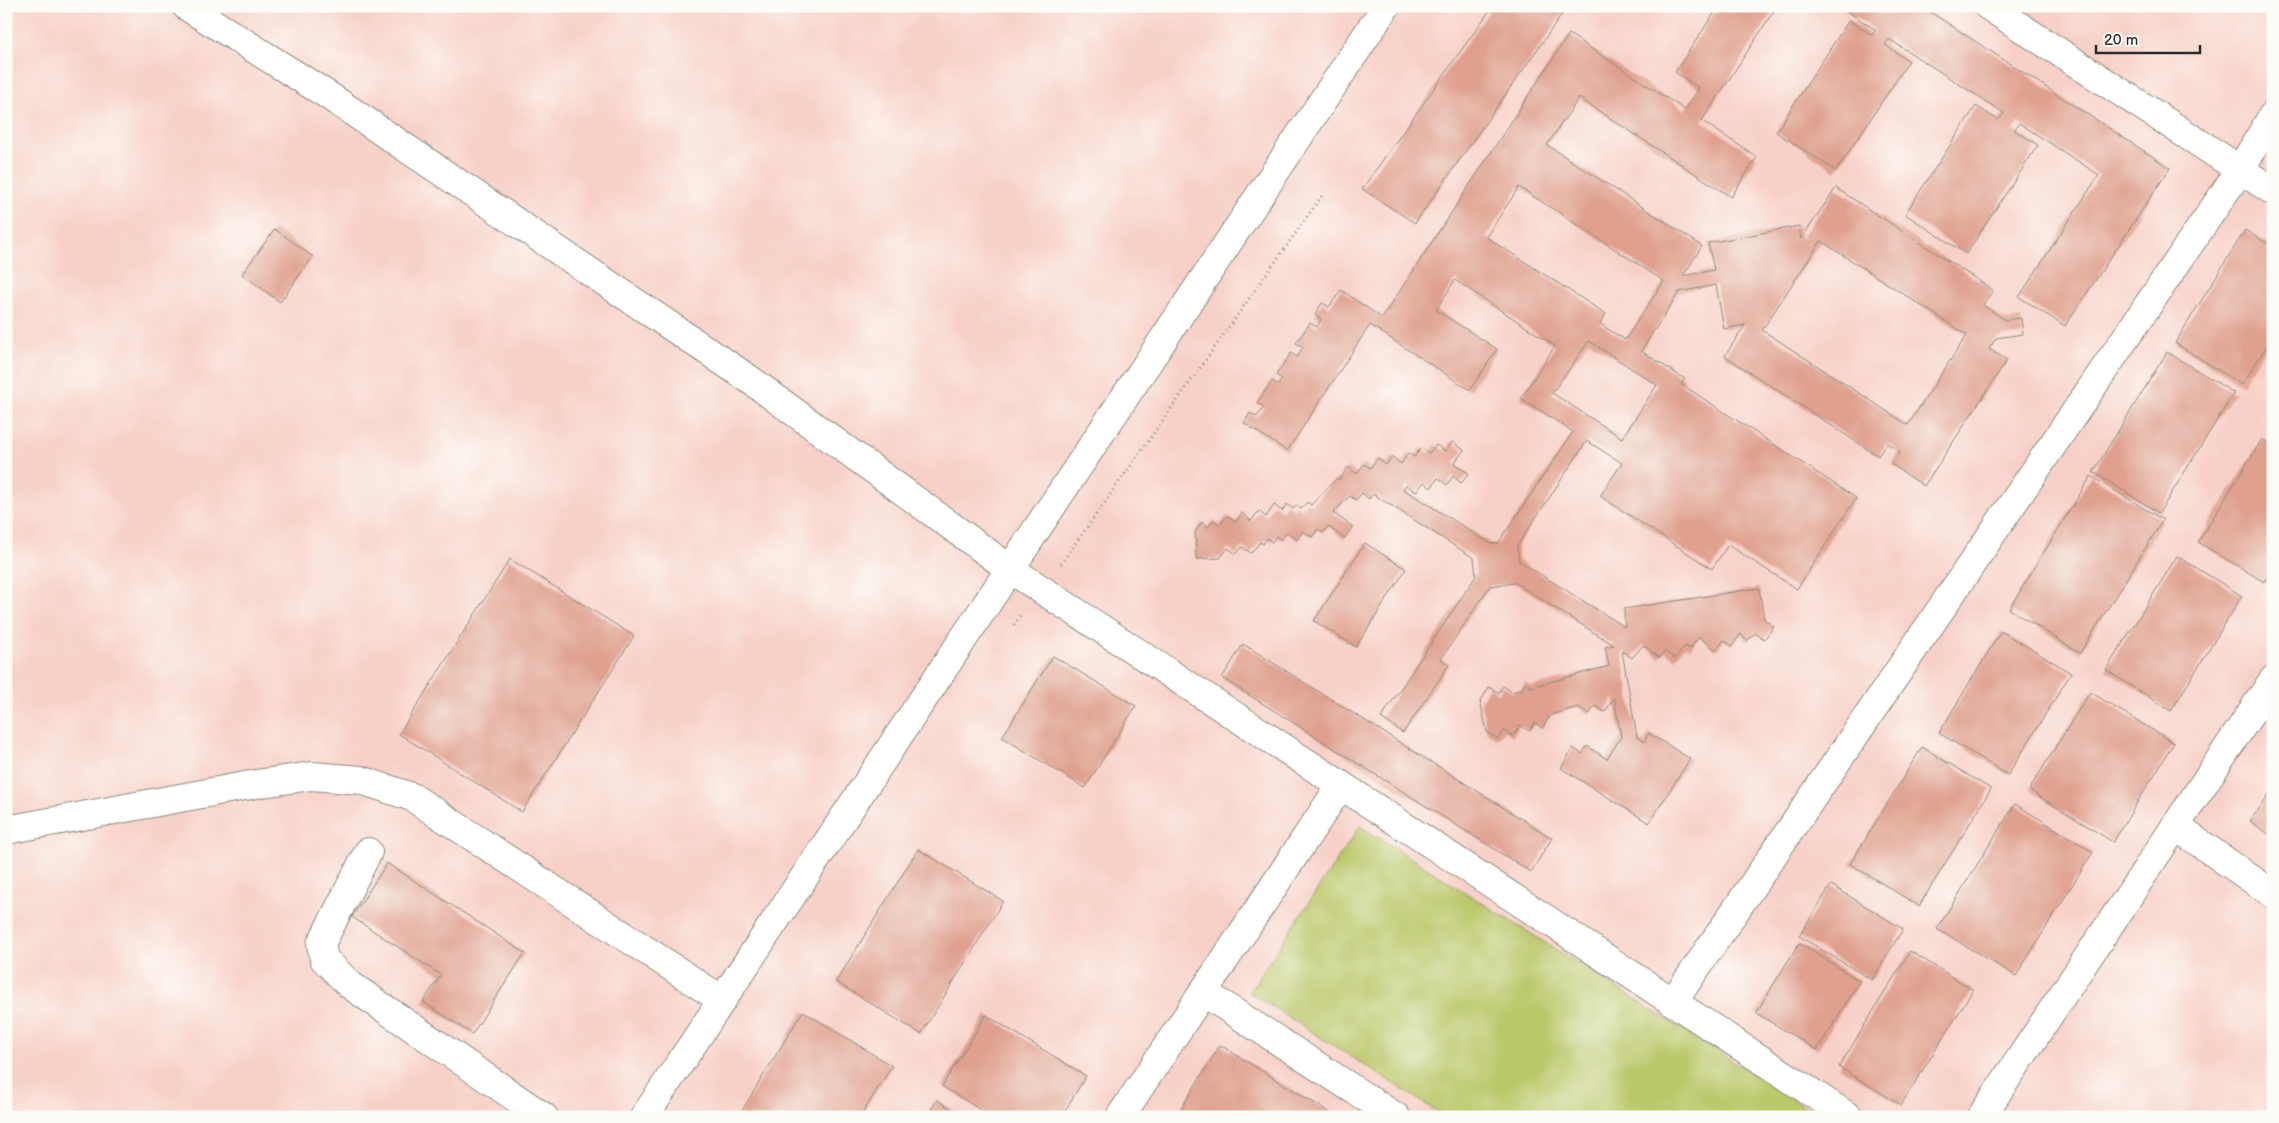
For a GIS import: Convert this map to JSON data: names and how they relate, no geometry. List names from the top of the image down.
{
  "scale_bar": "20 m"
}
